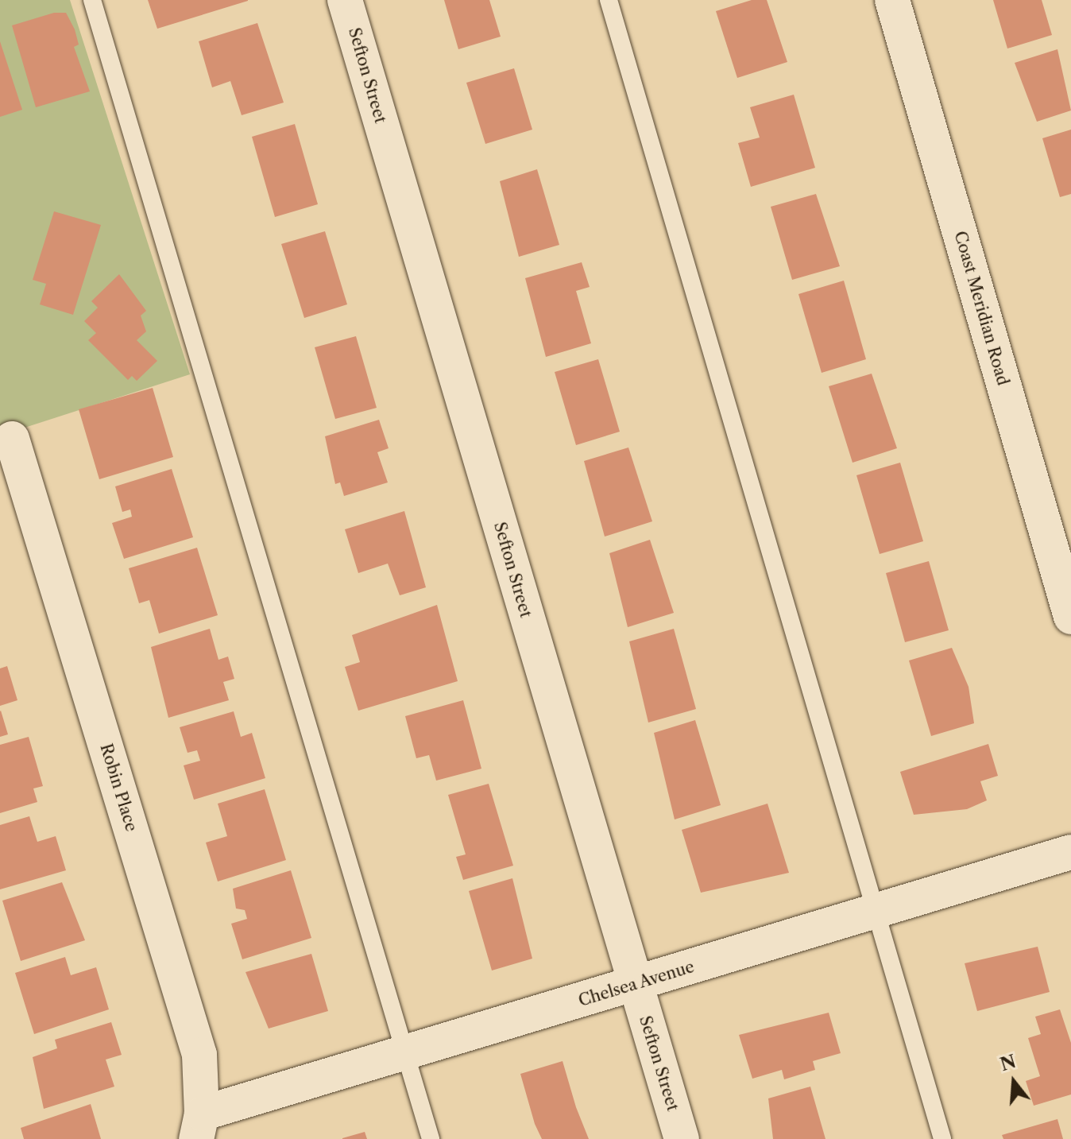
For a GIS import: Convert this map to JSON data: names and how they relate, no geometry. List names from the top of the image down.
{
  "streets": {
    "street": [
      "Sefton Street",
      "Coast Meridian Road",
      "Robin Place",
      "Chelsea Avenue"
    ]
  },
  "crossings": [
    ["Sefton Street", "Chelsea Avenue"],
    ["Robin Place", "Chelsea Avenue"]
  ],
  "north": "top"
}
